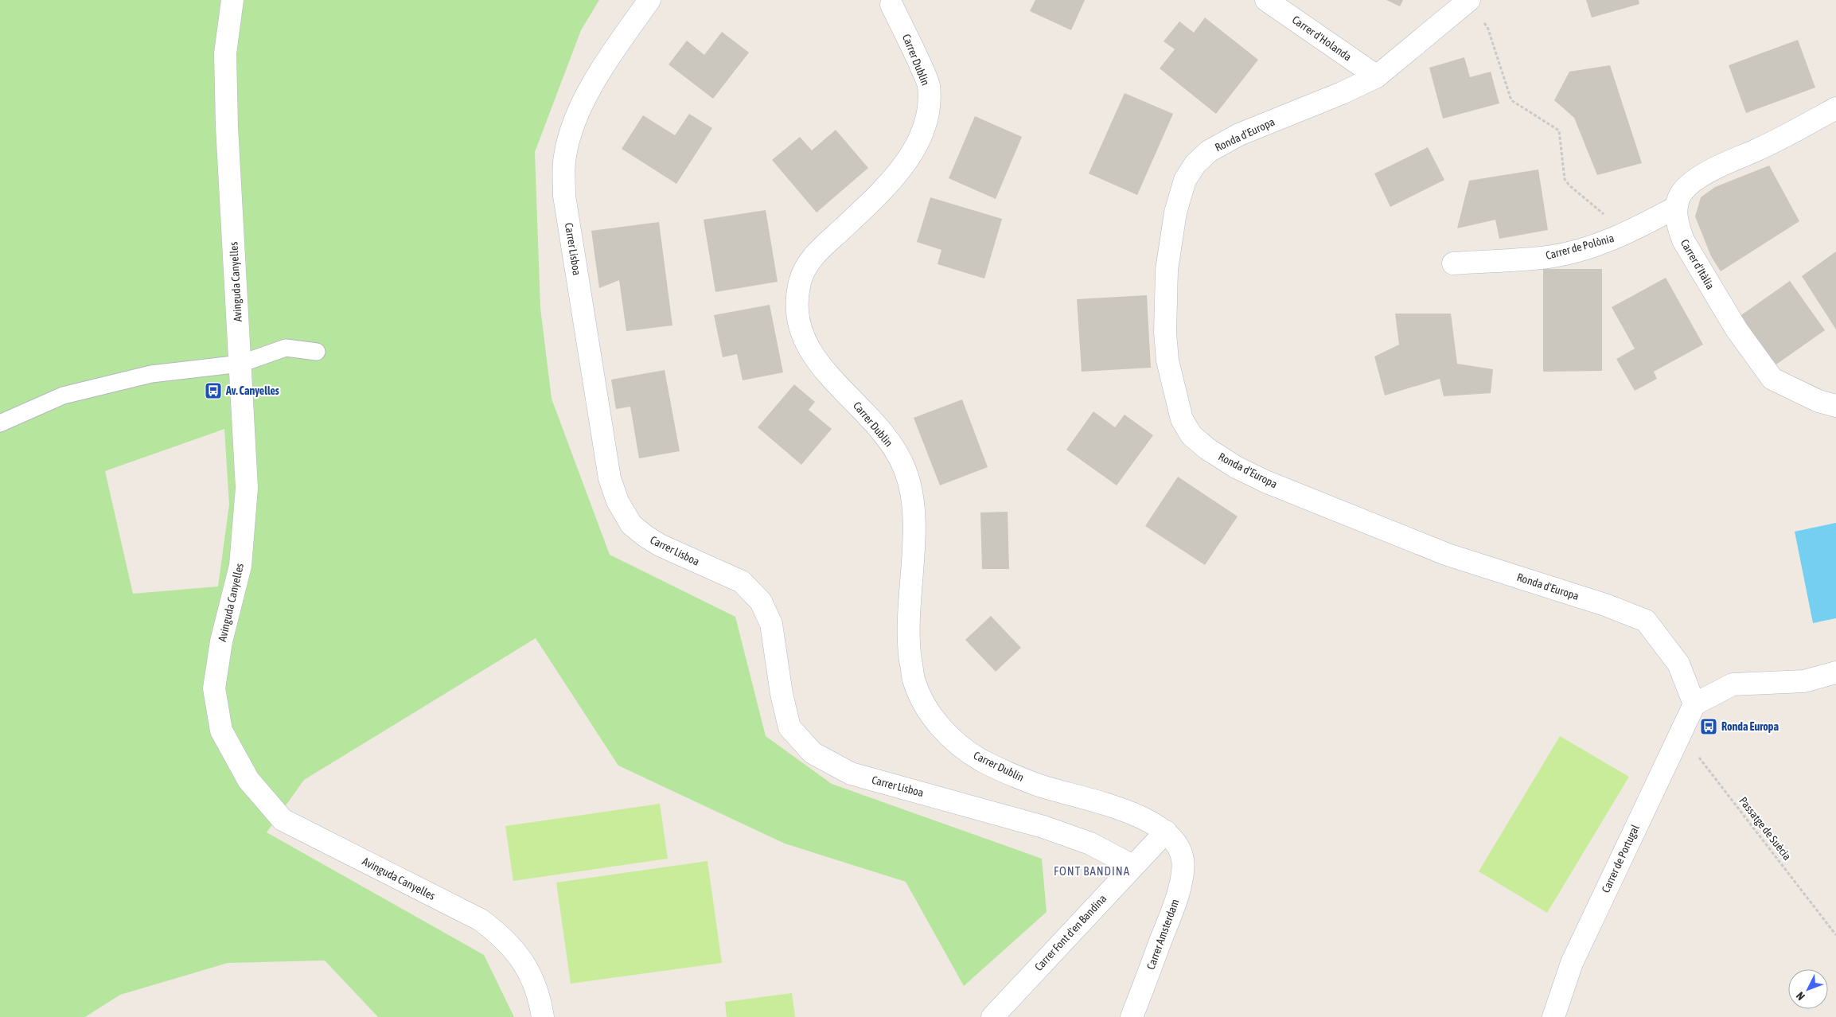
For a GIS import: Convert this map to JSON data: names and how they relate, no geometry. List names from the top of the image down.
{
  "streets": {
    "street": [
      "Carrer d'Holanda",
      "Carrer Dublin",
      "Ronda d'Europa",
      "Carrer de Polònia",
      "Carrer Lisboa",
      "Carrer d'Itàlia",
      "Avinguda Canyelles",
      "Carrer de Portugal",
      "Carrer Font d'en Bandina",
      "Carrer Amsterdam"
    ],
    "path": ["Passatge de Suècia"]
  },
  "crossings": [
    ["Carrer d'Holanda", "Ronda d'Europa"],
    ["Carrer Dublin", "Carrer Font d'en Bandina"],
    ["Carrer Dublin", "Carrer Amsterdam"],
    ["Ronda d'Europa", "Carrer de Portugal"],
    ["Carrer de Polònia", "Carrer d'Itàlia"],
    ["Carrer Lisboa", "Carrer Font d'en Bandina"],
    ["Passatge de Suècia", "Carrer de Portugal"],
    ["Carrer Font d'en Bandina", "Carrer Amsterdam"]
  ],
  "districts": ["FONT BANDINA"],
  "places": {
    "bus stop": ["Av. Canyelles", "Ronda Europa"]
  },
  "north": "bottom left"
}
